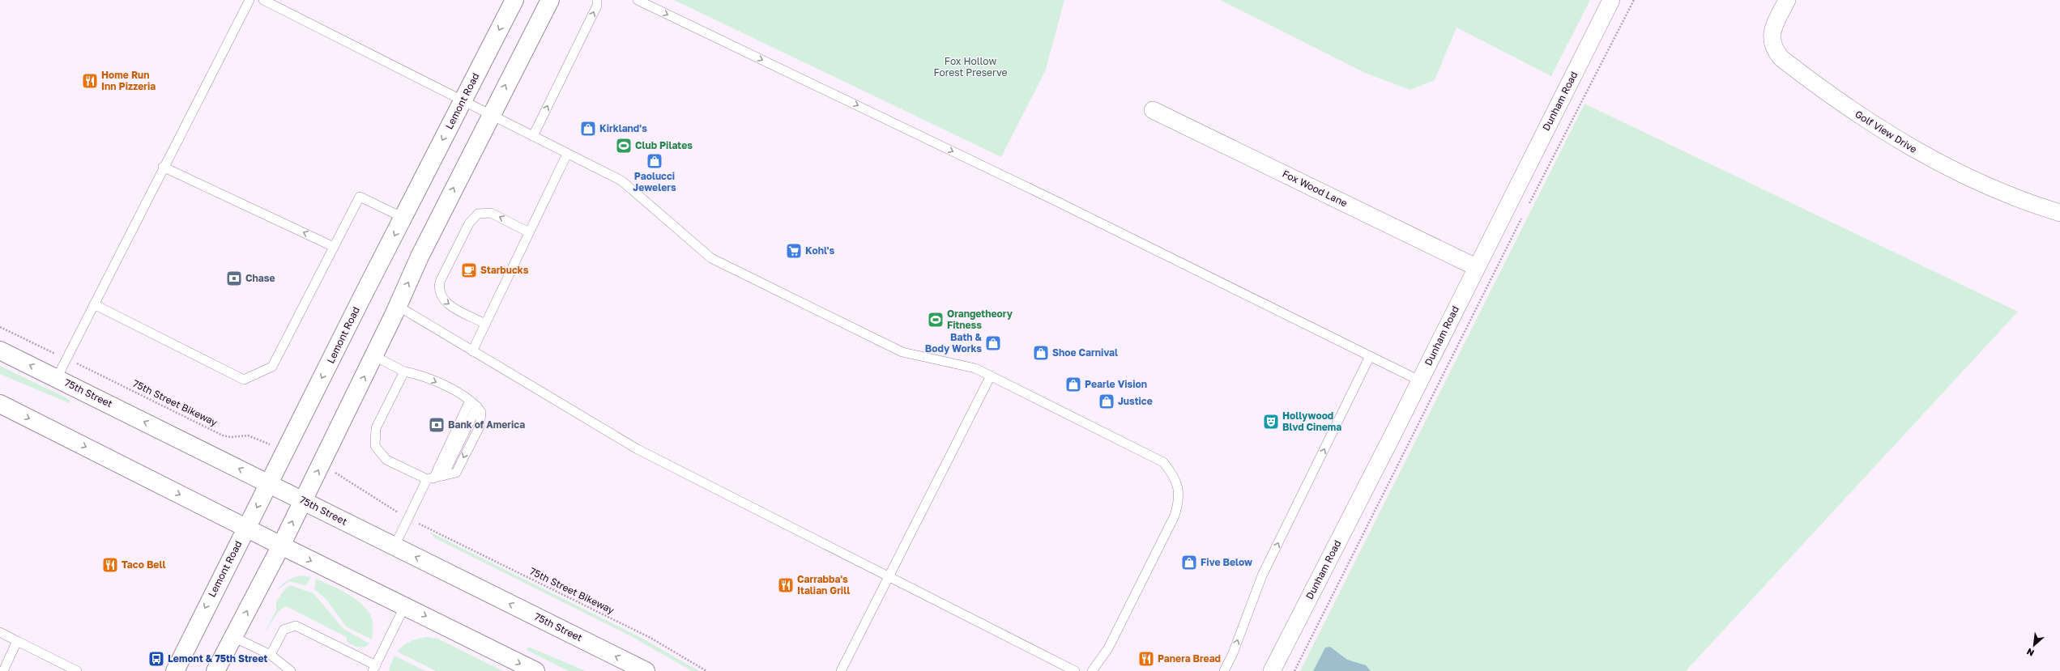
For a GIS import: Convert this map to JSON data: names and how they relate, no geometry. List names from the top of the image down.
{
  "streets": {
    "main road": ["Lemont Road", "75th Street"],
    "street": ["Dunham Road", "Golf View Drive", "Fox Wood Lane"],
    "path": ["75th Street Bikeway"]
  },
  "crossings": [
    ["Lemont Road", "75th Street"],
    ["Dunham Road", "Fox Wood Lane"]
  ],
  "parks": ["Fox Hollow Forest Preserve"],
  "places": {
    "restaurant": [
      "Home Run Inn Pizzeria",
      "Taco Bell",
      "Carrabba's Italian Grill",
      "Panera Bread"
    ],
    "shop": [
      "Kirkland's",
      "Paolucci Jewelers",
      "Bath & Body Works",
      "Shoe Carnival",
      "Pearle Vision",
      "Justice",
      "Five Below"
    ],
    "sports": ["Club Pilates", "Orangetheory Fitness"],
    "supermarket": ["Kohl's"],
    "cafe": ["Starbucks"],
    "bank": ["Chase", "Bank of America"],
    "theatre": ["Hollywood Blvd Cinema"],
    "bus stop": ["Lemont & 75th Street"]
  },
  "north": "bottom left"
}
